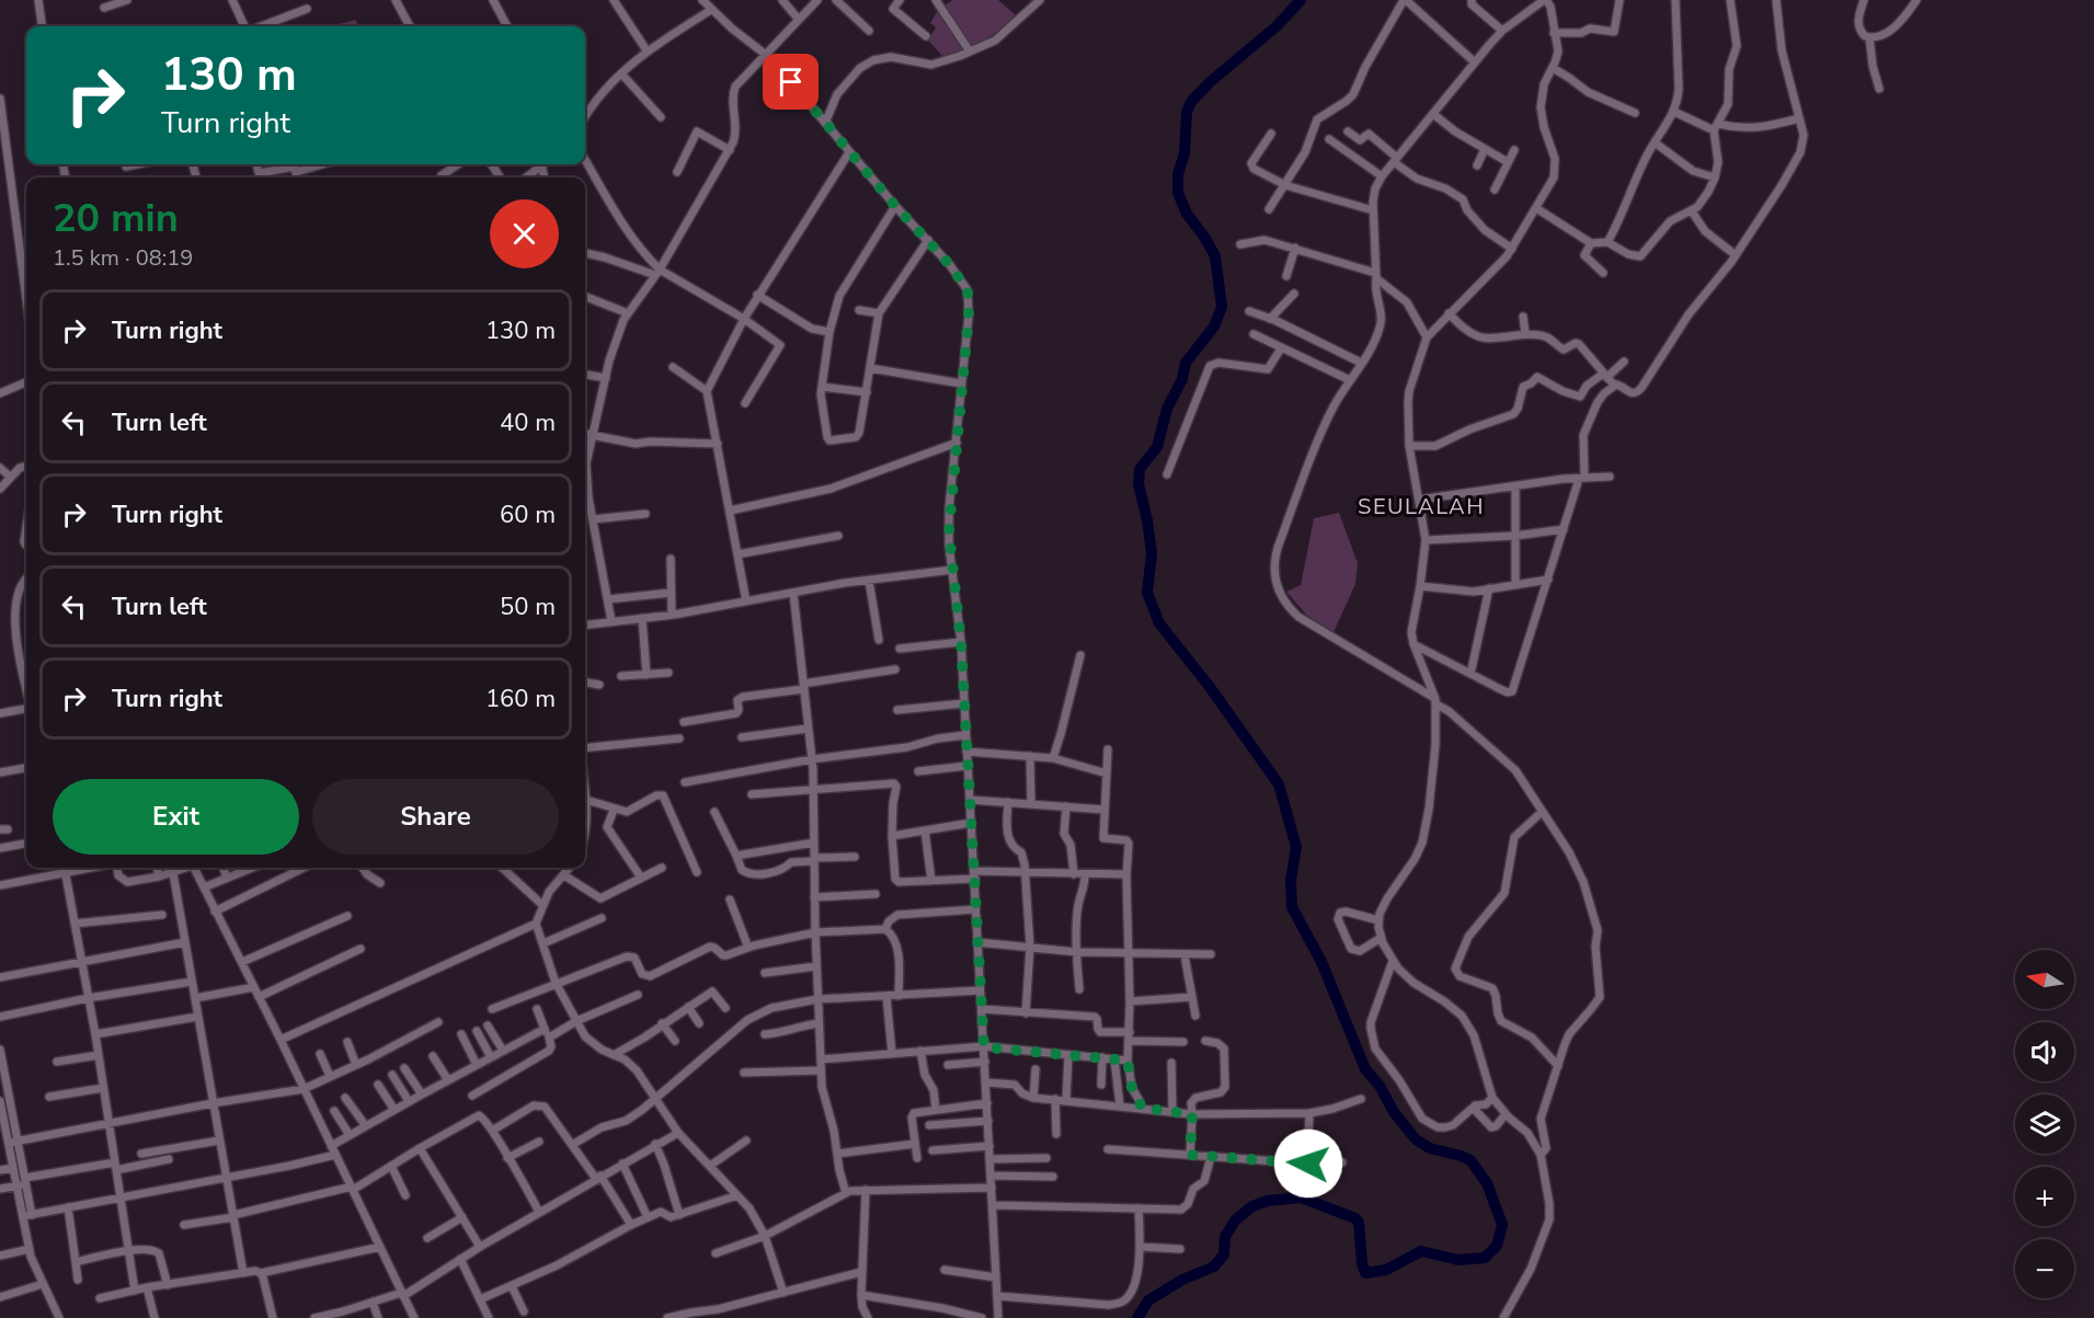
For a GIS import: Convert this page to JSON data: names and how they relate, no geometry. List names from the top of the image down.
{
  "districts": ["SEULALAH"],
  "north": "left",
  "page": {
    "turn": ["130 m", "Turn right"],
    "heading": ["20 min", "1.5 km · 08:19"],
    "list": [
      {
        "name": "Turn right",
        "value": "130 m"
      },
      {
        "name": "Turn left",
        "value": "40 m"
      },
      {
        "name": "Turn right",
        "value": "60 m"
      },
      {
        "name": "Turn left",
        "value": "50 m"
      },
      {
        "name": "Turn right",
        "value": "160 m"
      }
    ],
    "buttons": ["Exit", "Share"],
    "map_buttons": ["+", "−"]
  }
}
